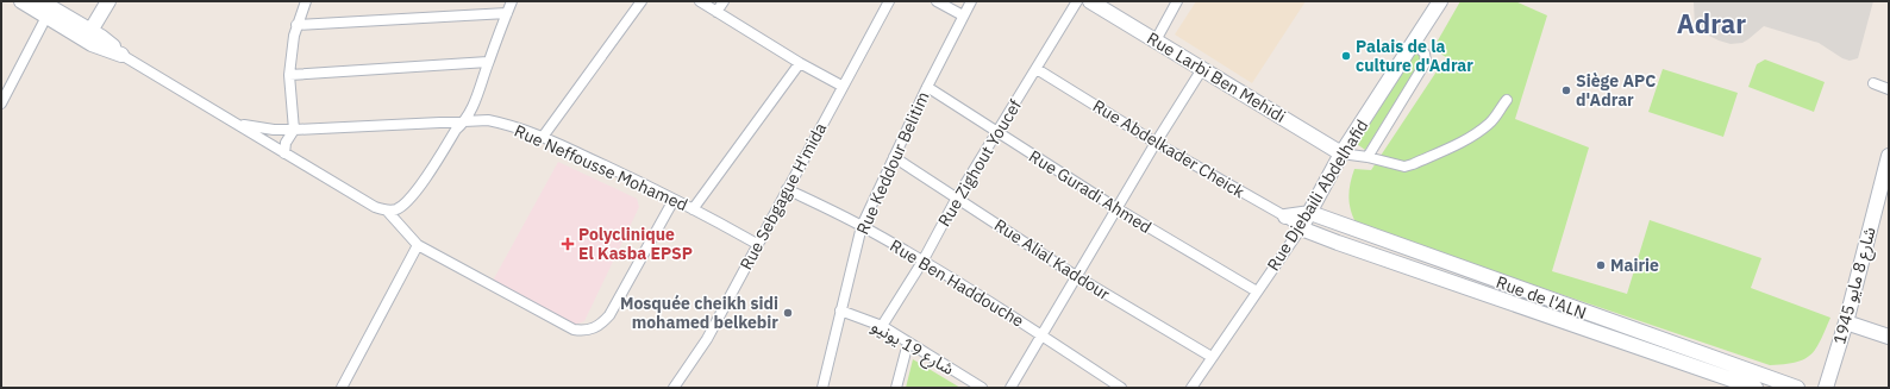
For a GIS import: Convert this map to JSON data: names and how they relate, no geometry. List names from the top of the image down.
{
  "streets": {
    "street": [
      "Rue Larbi Ben Mehidi",
      "Rue Abdelkader Cheick",
      "Rue Keddour Belitim",
      "Rue Zighout Youcef",
      "Rue Neffousse Mohamed",
      "Rue Guradi Ahmed",
      "Rue Djebaili Abdelhafid",
      "Rue Sebgague H'mida",
      "Rue Alial Kaddour",
      "Rue Ben Haddouche",
      "شارع 8 مايو 1945",
      "Rue de l'ALN",
      "شارع 19 يونيو"
    ]
  },
  "crossings": [
    ["Rue Larbi Ben Mehidi", "Rue Djebaili Abdelhafid"],
    ["Rue Abdelkader Cheick", "Rue Zighout Youcef"],
    ["Rue Abdelkader Cheick", "Rue Djebaili Abdelhafid"],
    ["Rue Abdelkader Cheick", "Rue de l'ALN"],
    ["Rue Keddour Belitim", "Rue Guradi Ahmed"],
    ["Rue Keddour Belitim", "Rue Alial Kaddour"],
    ["Rue Keddour Belitim", "Rue Ben Haddouche"],
    ["Rue Keddour Belitim", "شارع 19 يونيو"],
    ["Rue Zighout Youcef", "Rue Guradi Ahmed"],
    ["Rue Zighout Youcef", "Rue Alial Kaddour"],
    ["Rue Zighout Youcef", "Rue Ben Haddouche"],
    ["Rue Zighout Youcef", "شارع 19 يونيو"],
    ["Rue Neffousse Mohamed", "Rue Sebgague H'mida"],
    ["Rue Guradi Ahmed", "Rue Djebaili Abdelhafid"],
    ["Rue Djebaili Abdelhafid", "Rue Alial Kaddour"],
    ["Rue Djebaili Abdelhafid", "Rue de l'ALN"],
    ["Rue Sebgague H'mida", "Rue Ben Haddouche"]
  ],
  "districts": ["Adrar"],
  "places": {
    "other": [
      "Palais de la culture d'Adrar",
      "Siège APC d'Adrar",
      "Mairie",
      "Mosquée cheikh sidi mohamed belkebir"
    ],
    "health": ["Polyclinique El Kasba EPSP"]
  }
}
